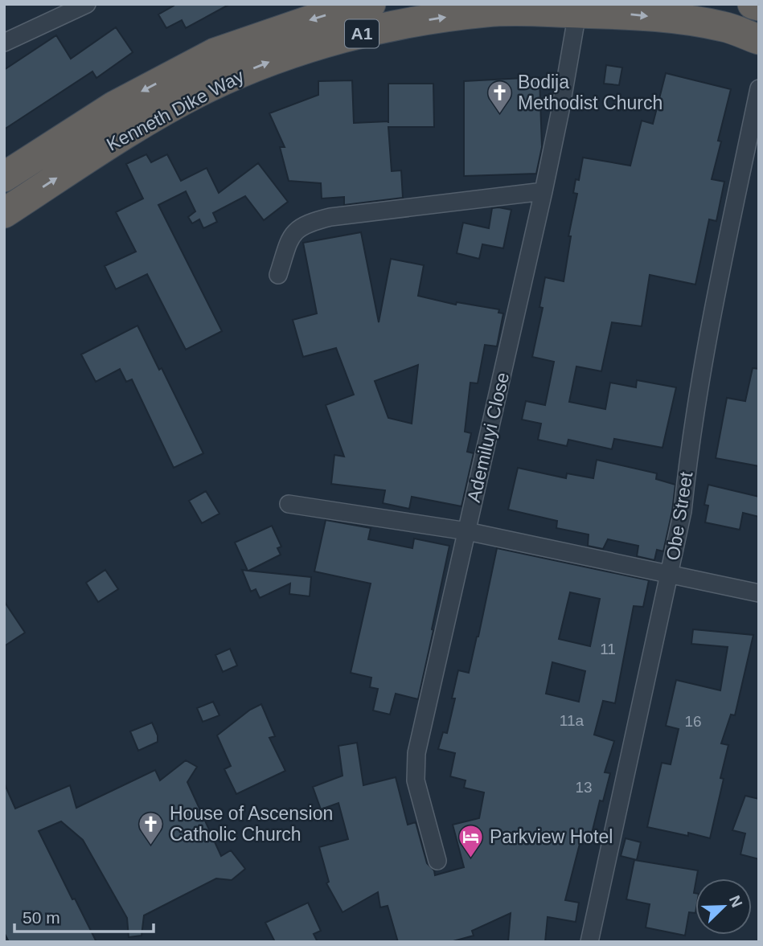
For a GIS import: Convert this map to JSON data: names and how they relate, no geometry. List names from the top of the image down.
{
  "streets": {
    "highway": ["A1", "Kenneth Dike Way"],
    "street": ["Ademiluyi Close", "Obe Street"]
  },
  "crossings": [
    ["Kenneth Dike Way", "Ademiluyi Close"]
  ],
  "places": {
    "church": ["Bodija Methodist Church", "House of Ascension Catholic Church"],
    "hotel": ["Parkview Hotel"]
  },
  "house_numbers": [
    "11",
    "11a",
    "16",
    "13"
  ],
  "scale_bar": "50 m",
  "north": "top right"
}
